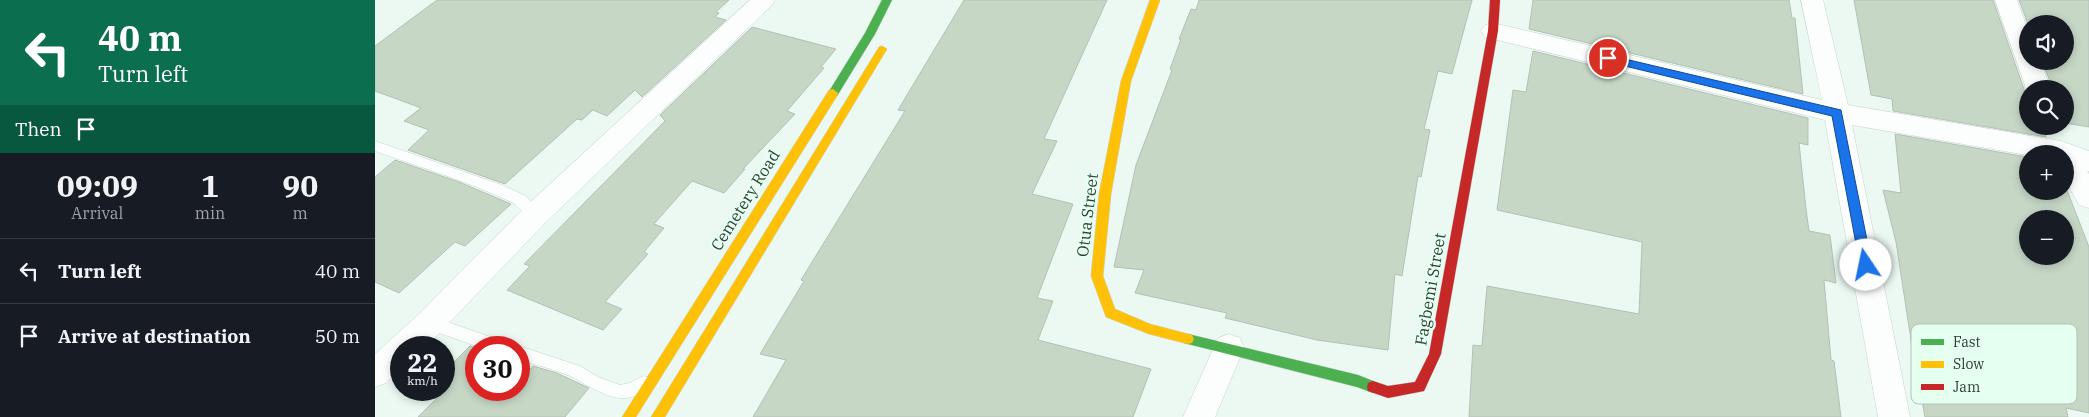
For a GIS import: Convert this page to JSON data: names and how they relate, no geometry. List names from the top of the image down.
{
  "streets": {
    "street": ["Cemetery Road", "Otua Street", "Fagbemi Street"]
  },
  "crossings": [
    ["Otua Street", "Fagbemi Street"]
  ],
  "legend": ["Fast", "Slow", "Jam"],
  "page": {
    "turn": ["40 m", "Turn left"],
    "map_buttons": ["+", "−"],
    "then": "Then",
    "eta": [
      "09:09",
      "Arrival",
      "1",
      "min",
      "90",
      "m"
    ],
    "list": [
      {
        "name": "Turn left",
        "value": "40 m"
      },
      {
        "name": "Arrive at destination",
        "value": "50 m"
      }
    ],
    "speed": "22 km/h",
    "limit": "30"
  }
}
